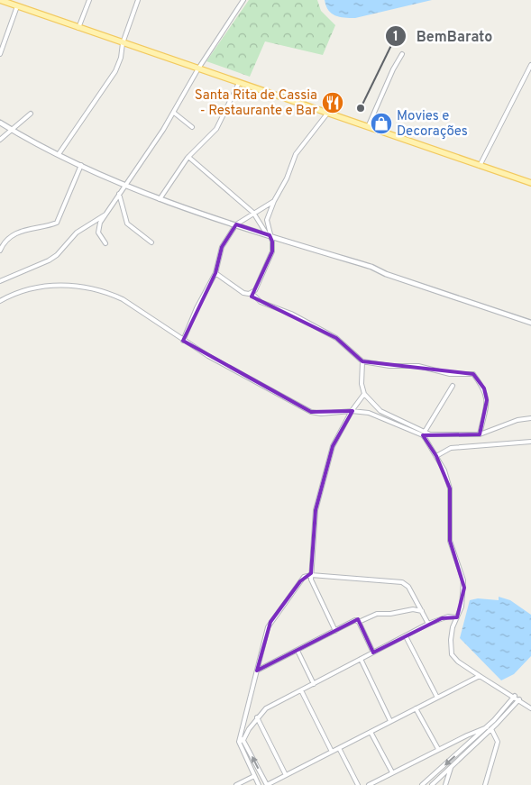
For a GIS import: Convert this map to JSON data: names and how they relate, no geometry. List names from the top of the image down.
{
  "places": {
    "restaurant": ["Santa Rita de Cassia - Restaurante e Bar"],
    "other": ["BemBarato"],
    "shop": ["Movies e Decorações"]
  }
}
